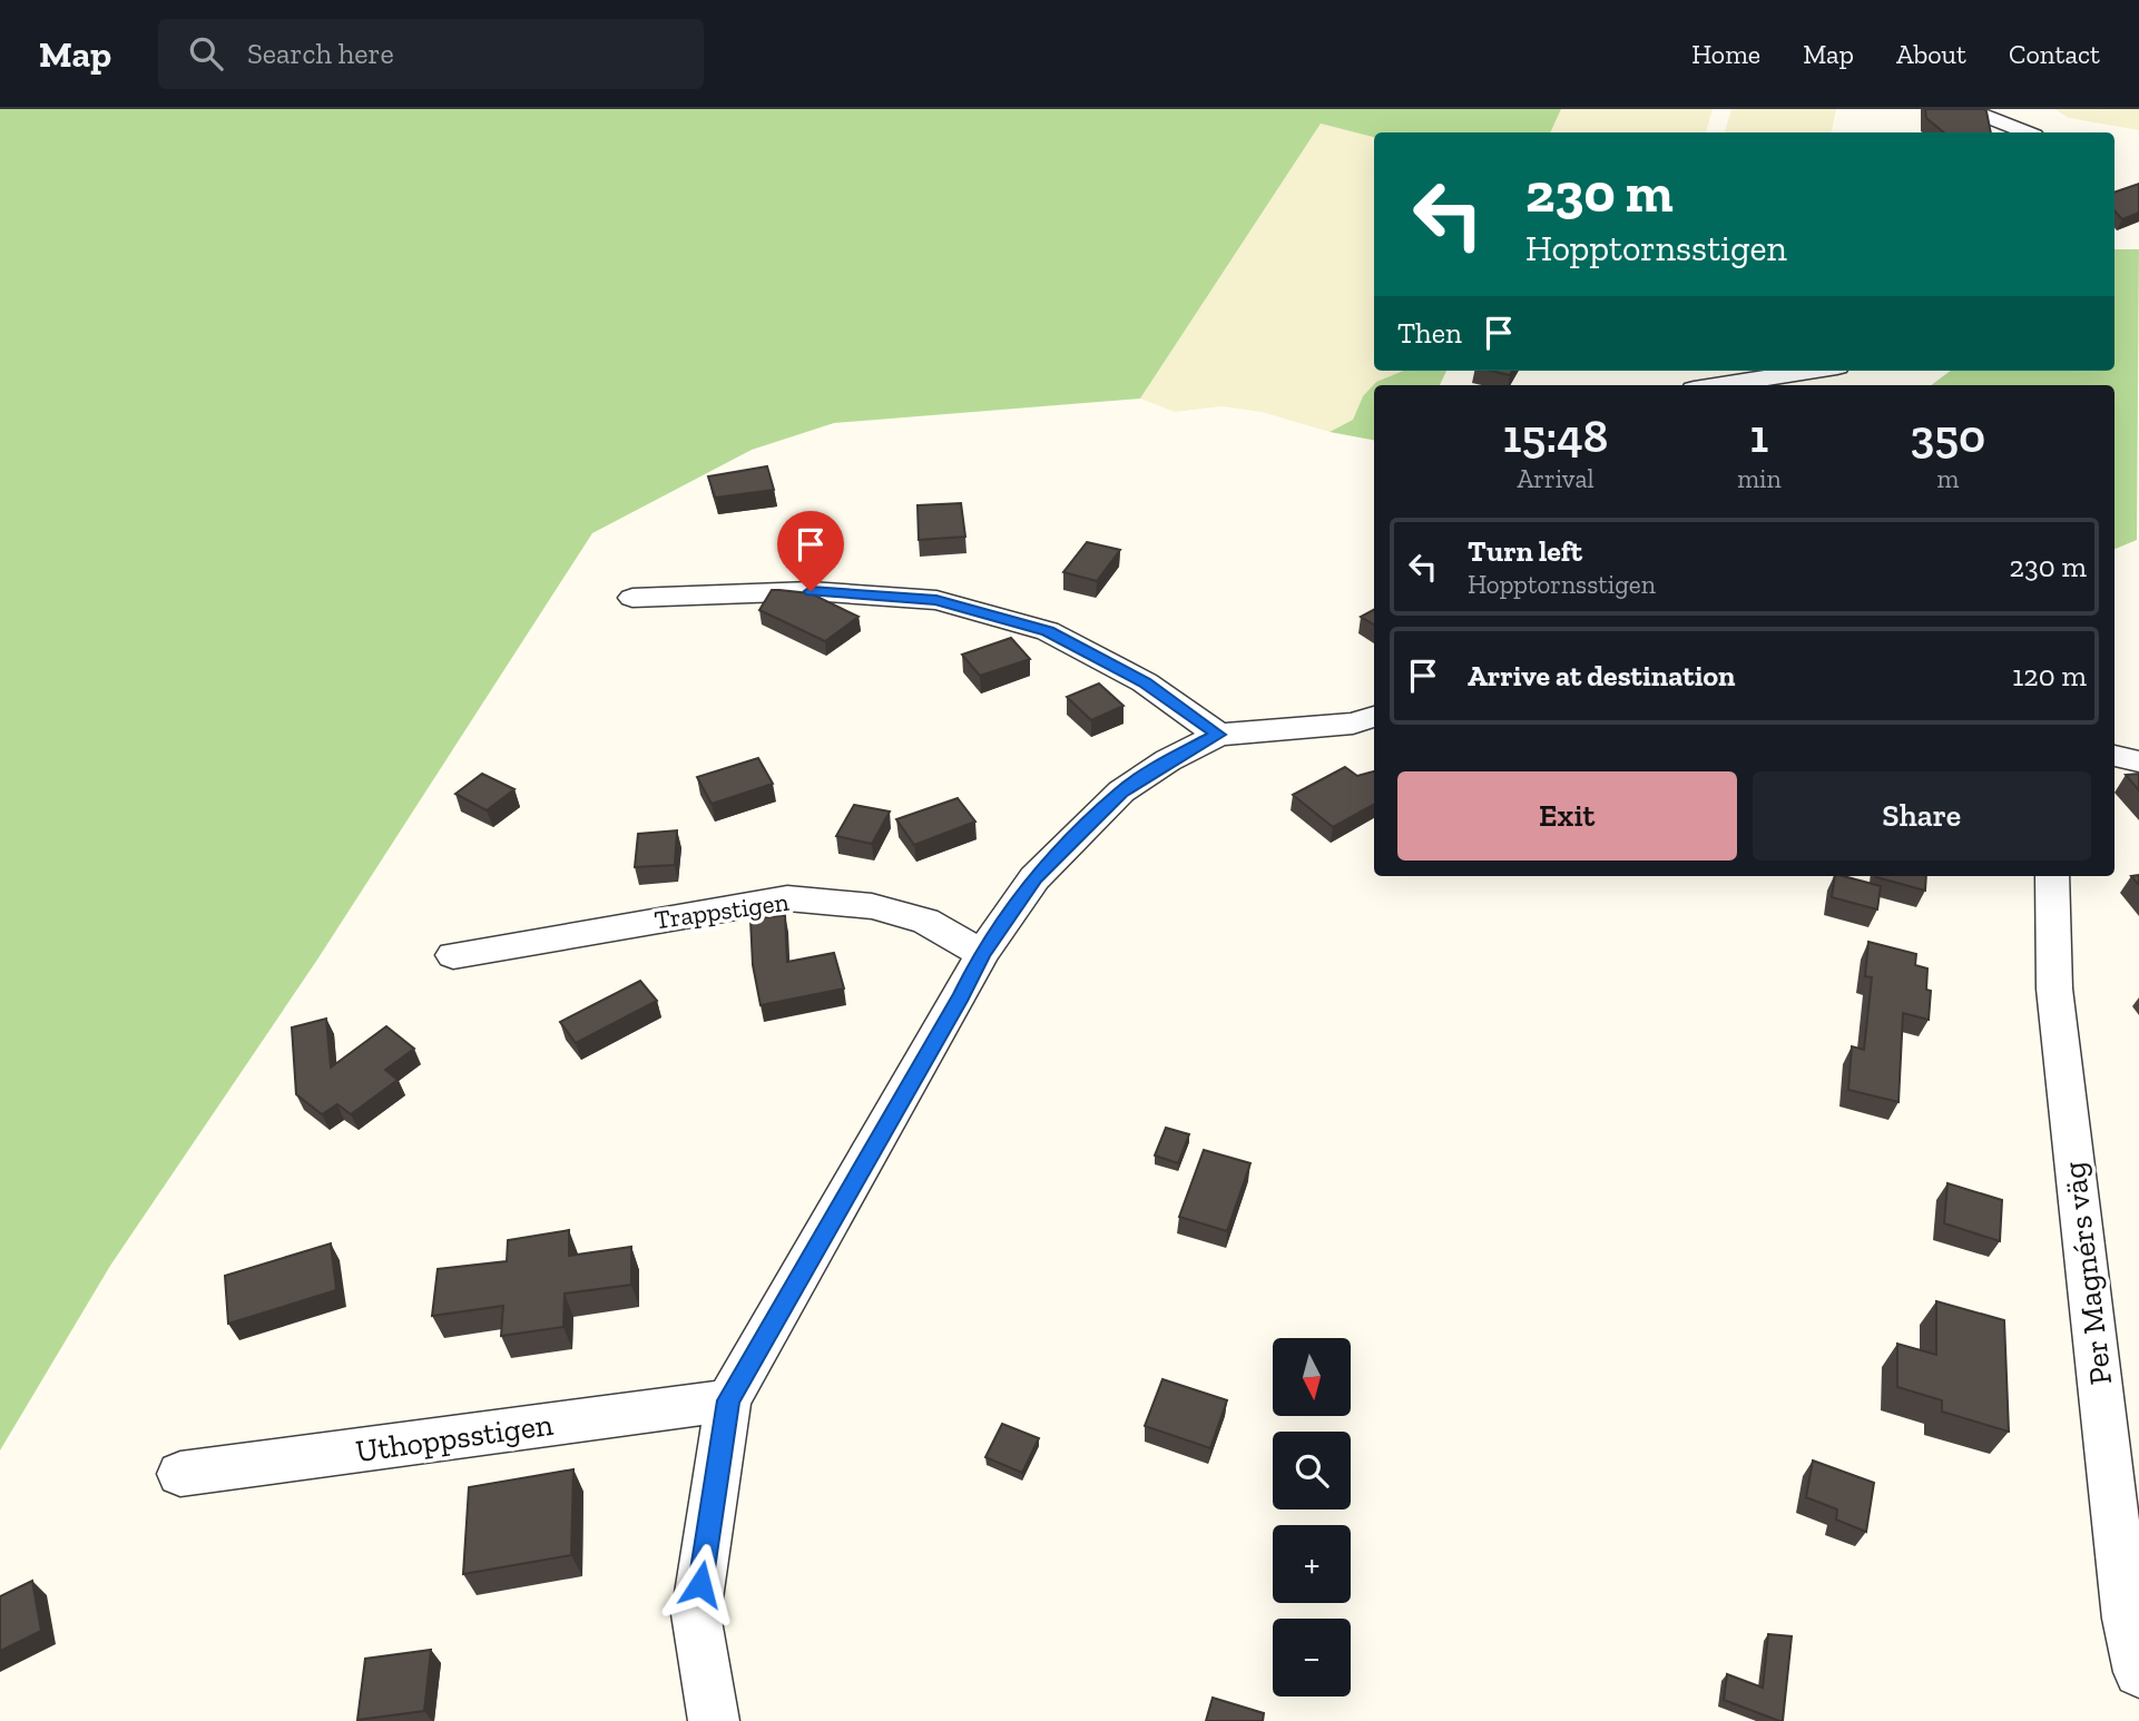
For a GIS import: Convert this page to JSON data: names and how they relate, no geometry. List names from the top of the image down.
{
  "streets": {
    "street": ["Trappstigen", "Per Magnérs väg", "Uthoppsstigen"]
  },
  "north": "bottom",
  "page": {
    "header": "Map",
    "search": "Search here",
    "nav": [
      "Home",
      "Map",
      "About",
      "Contact"
    ],
    "turn": ["230 m", "Hopptornsstigen"],
    "then": "Then",
    "eta": [
      "15:48",
      "Arrival",
      "1",
      "min",
      "350",
      "m"
    ],
    "list": [
      {
        "name": "Turn left",
        "note": "Hopptornsstigen",
        "value": "230 m"
      },
      {
        "name": "Arrive at destination",
        "value": "120 m"
      }
    ],
    "buttons": ["Exit", "Share"],
    "map_buttons": ["+", "−"]
  }
}
